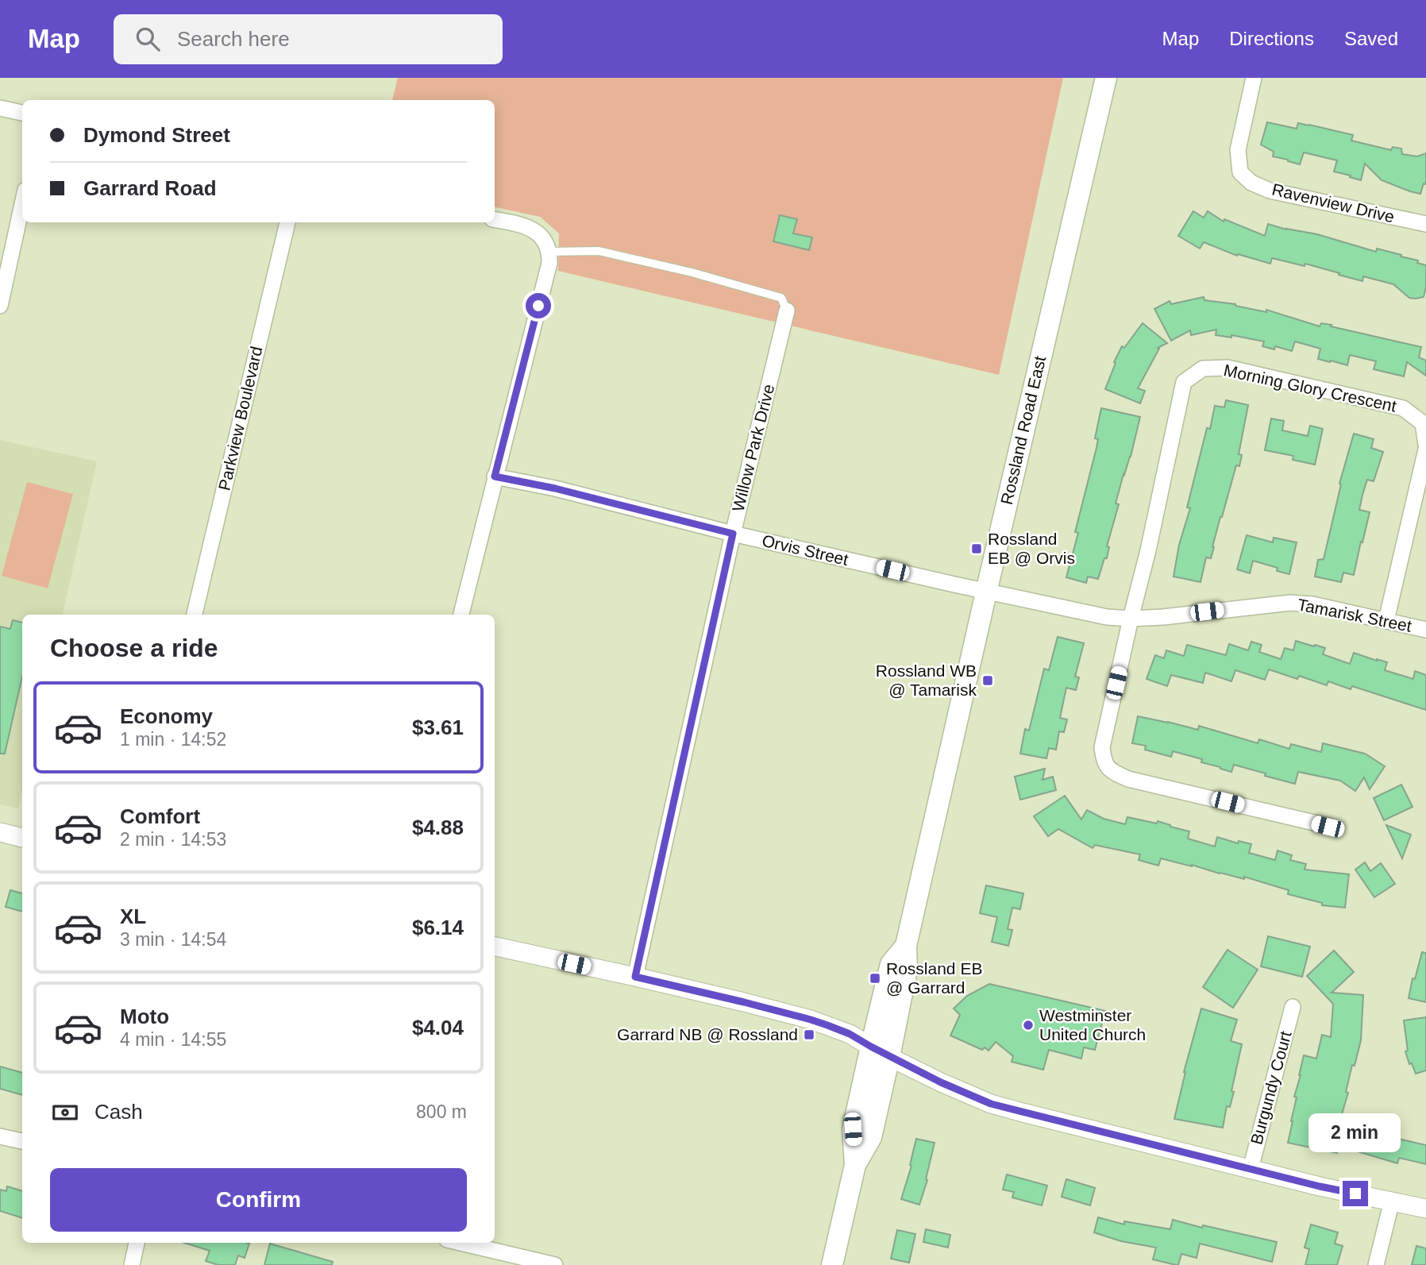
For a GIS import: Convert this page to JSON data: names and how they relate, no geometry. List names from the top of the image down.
{
  "streets": {
    "main road": ["Rossland Road East"],
    "street": [
      "Ravenview Drive",
      "Morning Glory Crescent",
      "Parkview Boulevard",
      "Willow Park Drive",
      "Orvis Street",
      "Tamarisk Street",
      "Burgundy Court"
    ]
  },
  "crossings": [
    ["Morning Glory Crescent", "Tamarisk Street"],
    ["Rossland Road East", "Orvis Street"],
    ["Rossland Road East", "Tamarisk Street"],
    ["Willow Park Drive", "Orvis Street"],
    ["Orvis Street", "Tamarisk Street"]
  ],
  "places": {
    "transit": [
      "Rossland EB @ Orvis",
      "Rossland WB @ Tamarisk",
      "Rossland EB @ Garrard",
      "Garrard NB @ Rossland"
    ],
    "other": ["Westminster United Church"]
  },
  "page": {
    "header": "Map",
    "search": "Search here",
    "nav": ["Map", "Directions", "Saved"],
    "banner": ["Dymond Street", "Garrard Road"],
    "heading": "Choose a ride",
    "list": [
      {
        "name": "Economy",
        "note": "1 min · 14:52",
        "value": "$3.61"
      },
      {
        "name": "Comfort",
        "note": "2 min · 14:53",
        "value": "$4.88"
      },
      {
        "name": "XL",
        "note": "3 min · 14:54",
        "value": "$6.14"
      },
      {
        "name": "Moto",
        "note": "4 min · 14:55",
        "value": "$4.04"
      }
    ],
    "pay": ["Cash", "800 m"],
    "bubble": "2 min",
    "buttons": "Confirm"
  }
}
